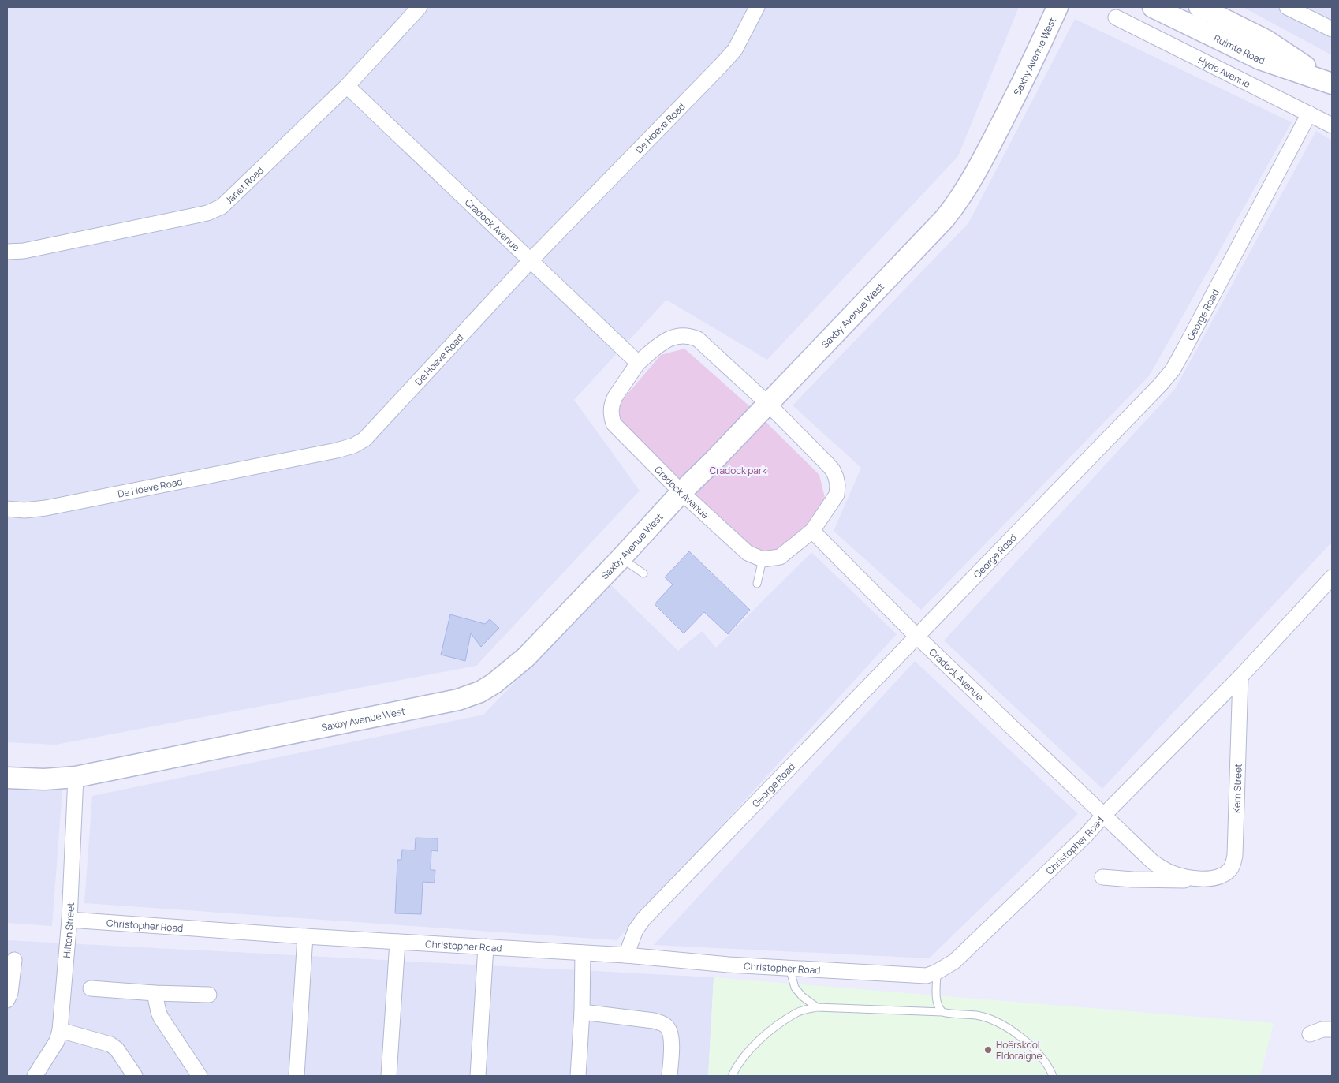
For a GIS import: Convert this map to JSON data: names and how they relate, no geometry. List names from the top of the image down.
{
  "streets": {
    "street": [
      "Ruimte Road",
      "Saxby Avenue West",
      "Hyde Avenue",
      "De Hoeve Road",
      "Janet Road",
      "Cradock Avenue",
      "George Road",
      "Kern Street",
      "Christopher Road",
      "Hilton Street"
    ]
  },
  "crossings": [
    ["Saxby Avenue West", "Cradock Avenue"],
    ["Saxby Avenue West", "Hilton Street"],
    ["Hyde Avenue", "George Road"],
    ["De Hoeve Road", "Cradock Avenue"],
    ["Janet Road", "Cradock Avenue"],
    ["Cradock Avenue", "George Road"],
    ["Cradock Avenue", "Kern Street"],
    ["Cradock Avenue", "Christopher Road"],
    ["George Road", "Christopher Road"],
    ["Kern Street", "Christopher Road"],
    ["Christopher Road", "Hilton Street"]
  ],
  "parks": ["Cradock park"],
  "places": ["Hoërskool Eldoraigne"]
}
